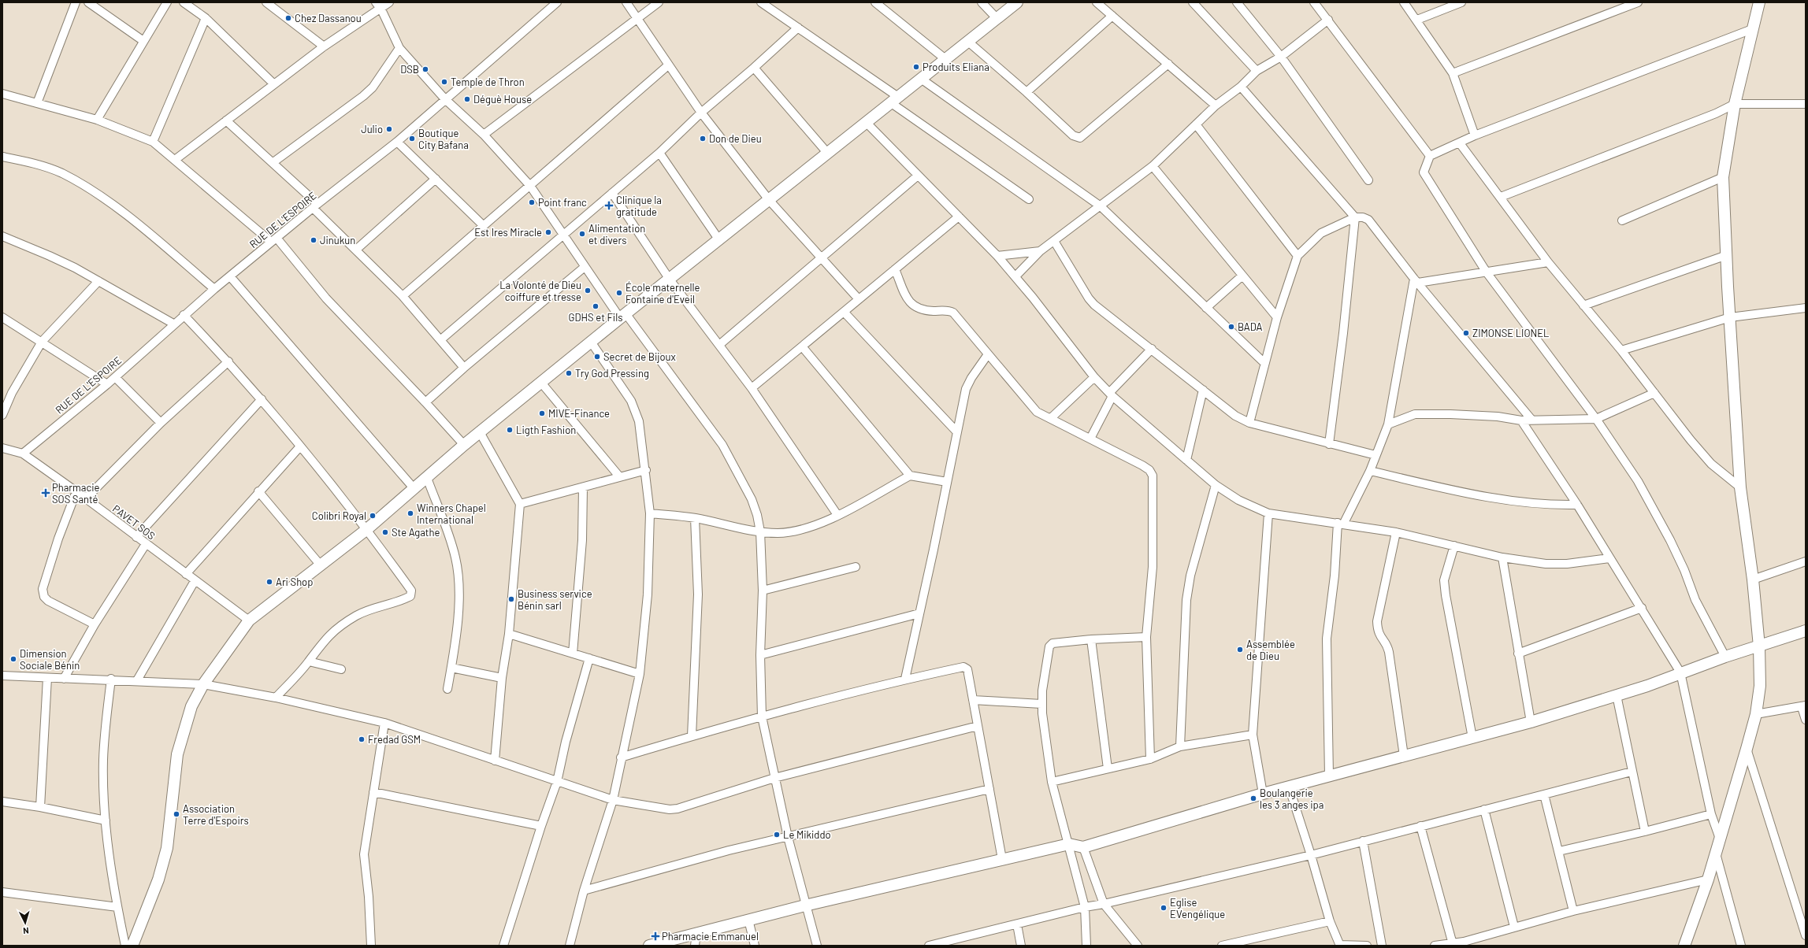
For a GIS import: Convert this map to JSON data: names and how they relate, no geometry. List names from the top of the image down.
{
  "streets": {
    "street": ["RUE DE L'ESPOIRE", "PAVET SOS"]
  },
  "crossings": [
    ["RUE DE L'ESPOIRE", "PAVET SOS"]
  ],
  "places": {
    "other": [
      "Chez Dassanou",
      "Produits Eliana",
      "DSB",
      "Temple de Thron",
      "Déguè House",
      "Julio",
      "Boutique City Bafana",
      "Don de Dieu",
      "Point franc",
      "Est Ires Miracle",
      "Alimentation et divers",
      "Jinukun",
      "La Volonté de Dieu coiffure et tresse",
      "École maternelle Fontaine d'Eveil",
      "GDHS et Fils",
      "BADA",
      "ZIMONSE LIONEL",
      "Secret de Bijoux",
      "Try God Pressing",
      "MIVE-Finance",
      "Ligth Fashion",
      "Winners Chapel International",
      "Colibri Royal",
      "Ste Agathe",
      "Ari Shop",
      "Business service Bénin sarl",
      "Assemblée de Dieu",
      "Dimension Sociale Bénin",
      "Fredad GSM",
      "Boulangerie les 3 anges ipa",
      "Association Terre d'Espoirs",
      "Le Mikiddo",
      "Eglise EVengélique"
    ],
    "health": ["Clinique la gratitude", "Pharmacie SOS Santé", "Pharmacie Emmanuel"]
  },
  "north": "bottom"
}
